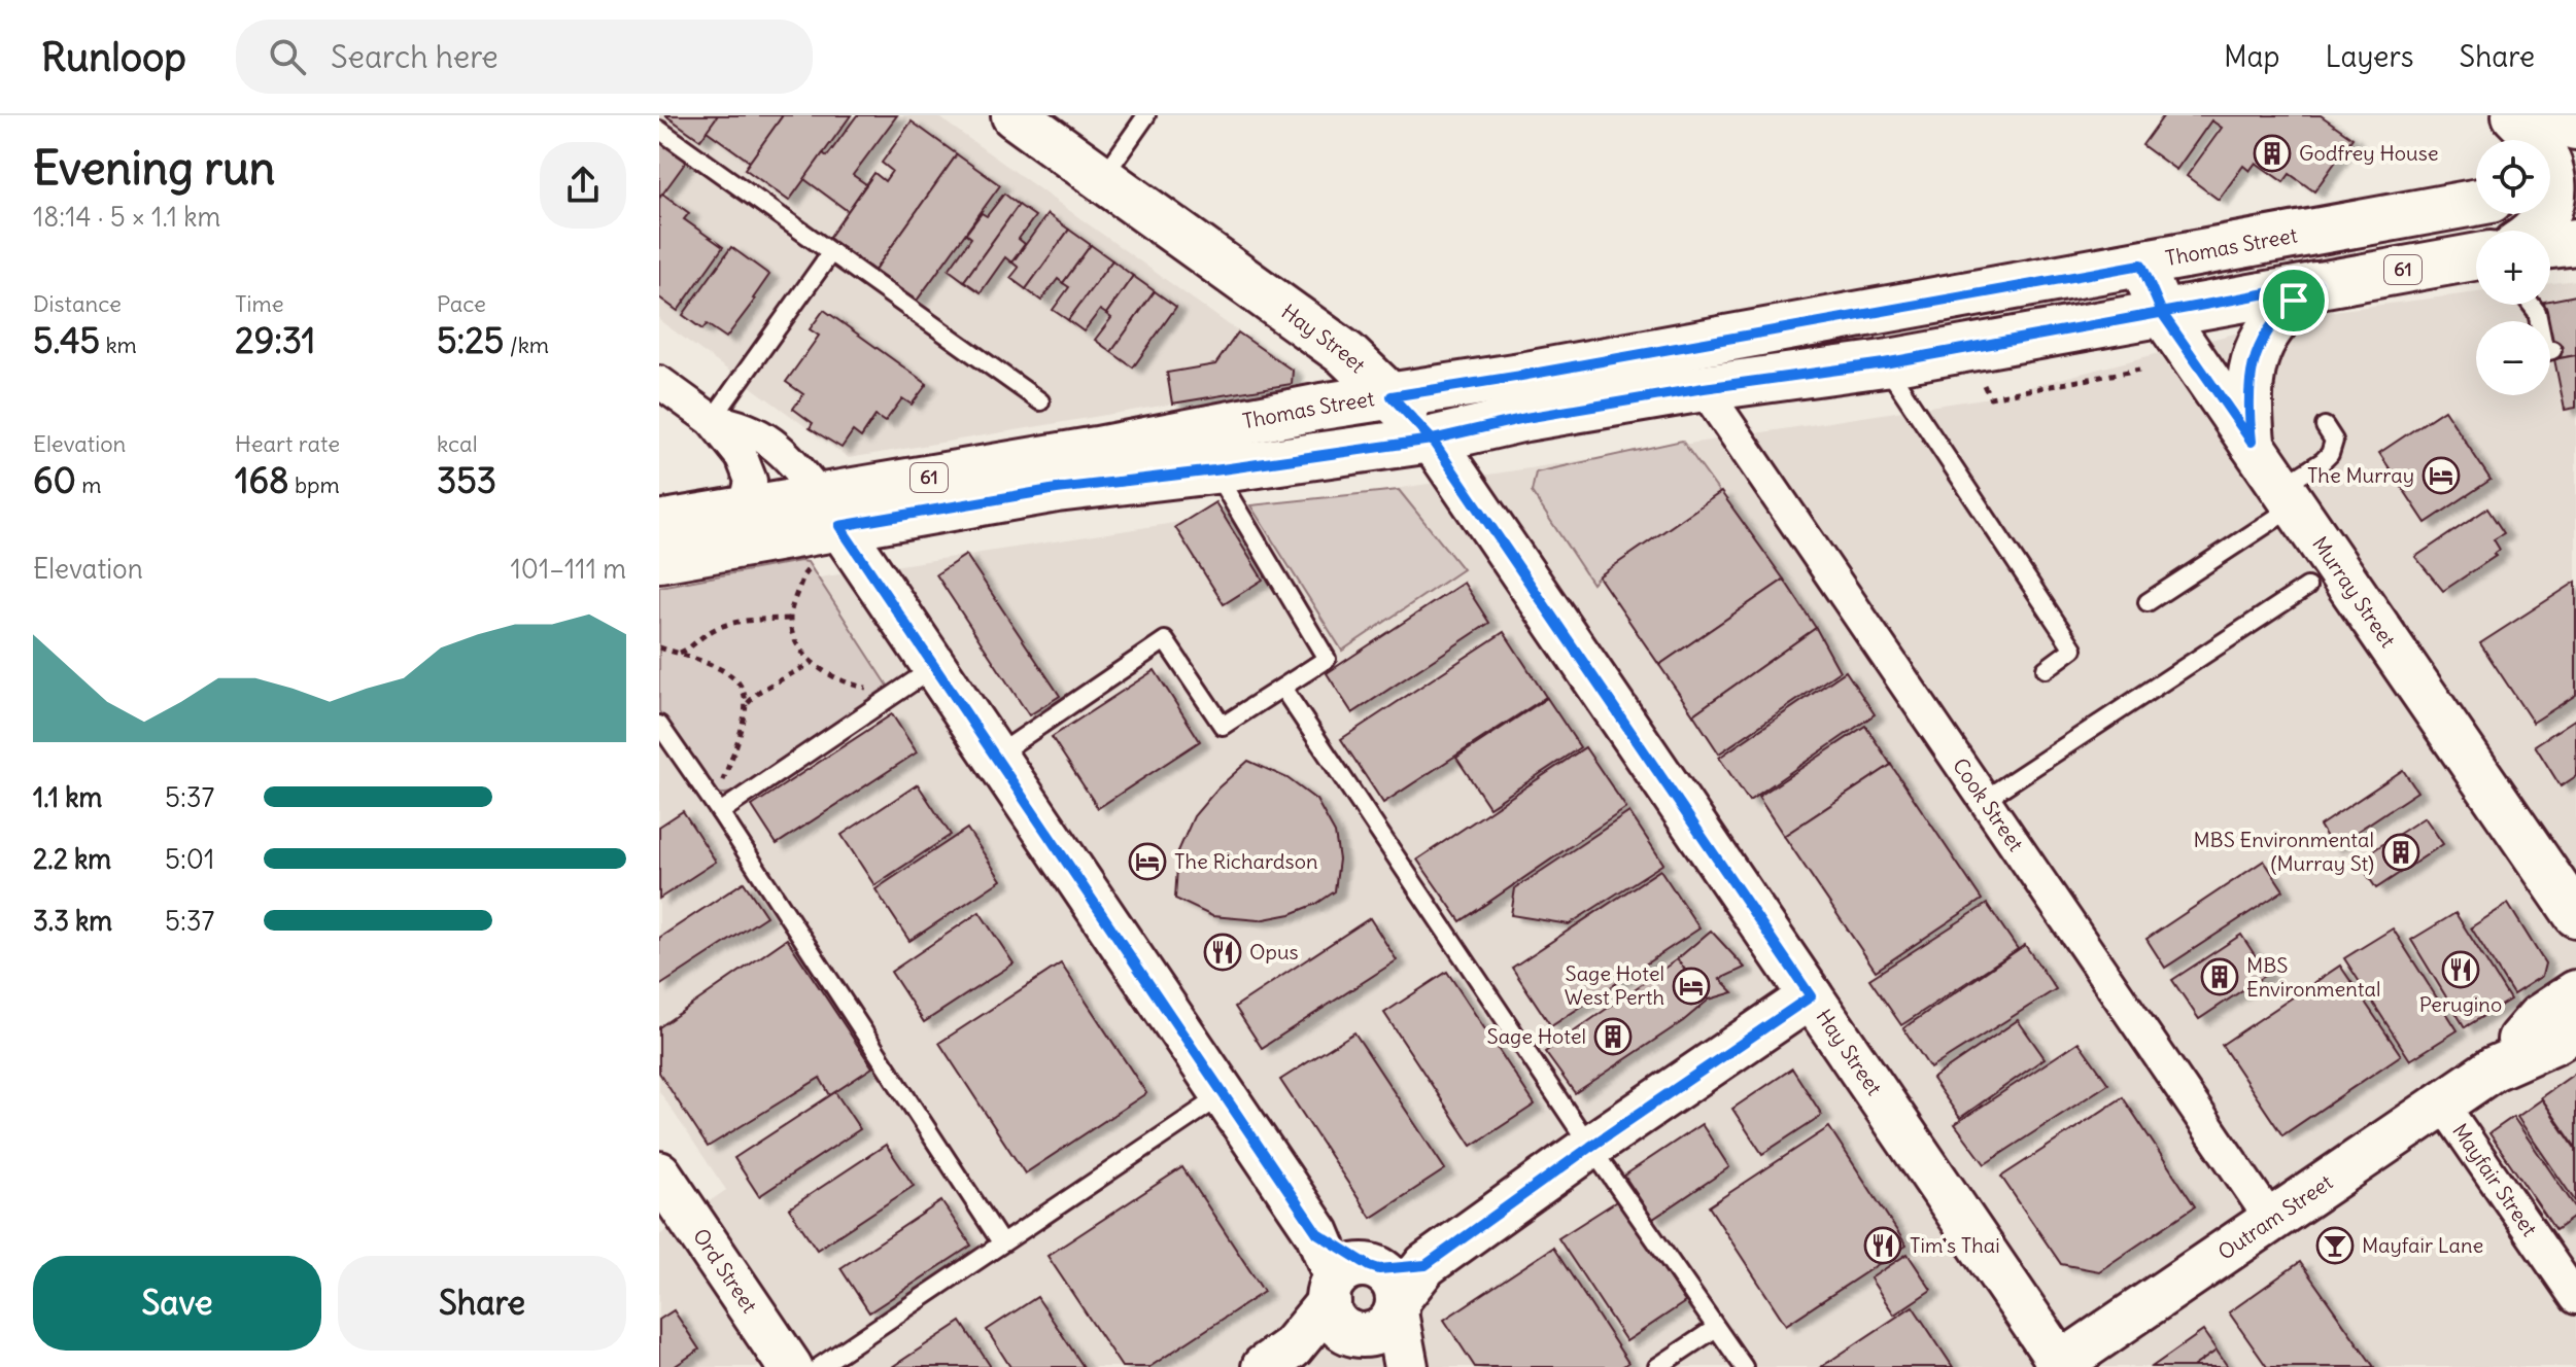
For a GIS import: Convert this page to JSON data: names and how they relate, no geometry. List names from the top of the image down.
{
  "streets": {
    "main road": ["Thomas Street", "61", "Hay Street"],
    "street": [
      "Murray Street",
      "Cook Street",
      "Mayfair Street",
      "Outram Street",
      "Ord Street"
    ]
  },
  "crossings": [
    ["Thomas Street", "Hay Street"],
    ["Thomas Street", "Murray Street"],
    ["Thomas Street", "Cook Street"],
    ["Hay Street", "Outram Street"],
    ["Cook Street", "Outram Street"],
    ["Mayfair Street", "Outram Street"]
  ],
  "places": {
    "building": [
      "Godfrey House",
      "MBS Environmental (Murray St)",
      "MBS Environmental",
      "Sage Hotel"
    ],
    "hotel": ["The Murray", "The Richardson", "Sage Hotel West Perth"],
    "restaurant": ["Opus", "Perugino", "Tim's Thai"],
    "bar": ["Mayfair Lane"]
  },
  "page": {
    "header": "Runloop",
    "search": "Search here",
    "nav": ["Map", "Layers", "Share"],
    "heading": ["Evening run", "18:14 · 5 × 1.1 km"],
    "map_buttons": ["+", "−"],
    "stats": [
      ["Distance", "5.45 km"],
      ["Time", "29:31"],
      ["Pace", "5:25 /km"],
      ["Elevation", "60 m"],
      ["Heart rate", "168 bpm"],
      ["kcal", "353"]
    ],
    "chart": ["Elevation", "101–111 m"],
    "list": [
      {
        "name": "1.1 km",
        "note": "5:37"
      },
      {
        "name": "2.2 km",
        "note": "5:01"
      },
      {
        "name": "3.3 km",
        "note": "5:37"
      }
    ],
    "buttons": ["Save", "Share"]
  }
}
